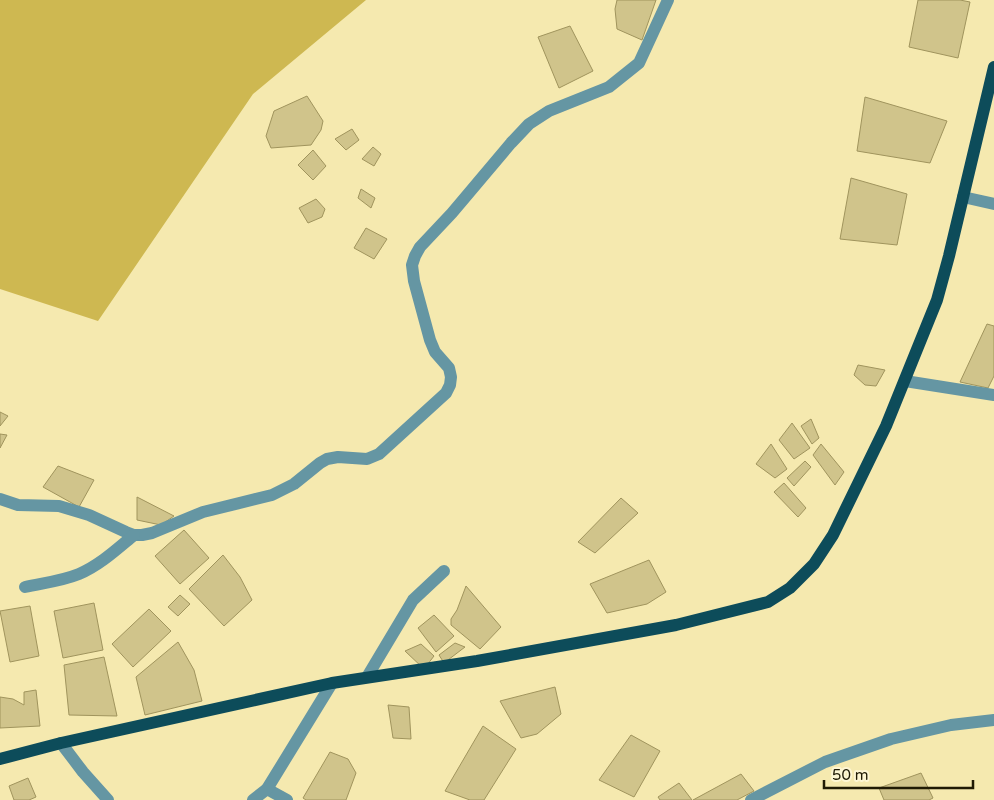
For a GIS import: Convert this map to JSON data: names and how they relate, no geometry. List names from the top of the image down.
{
  "scale_bar": "50 m"
}
